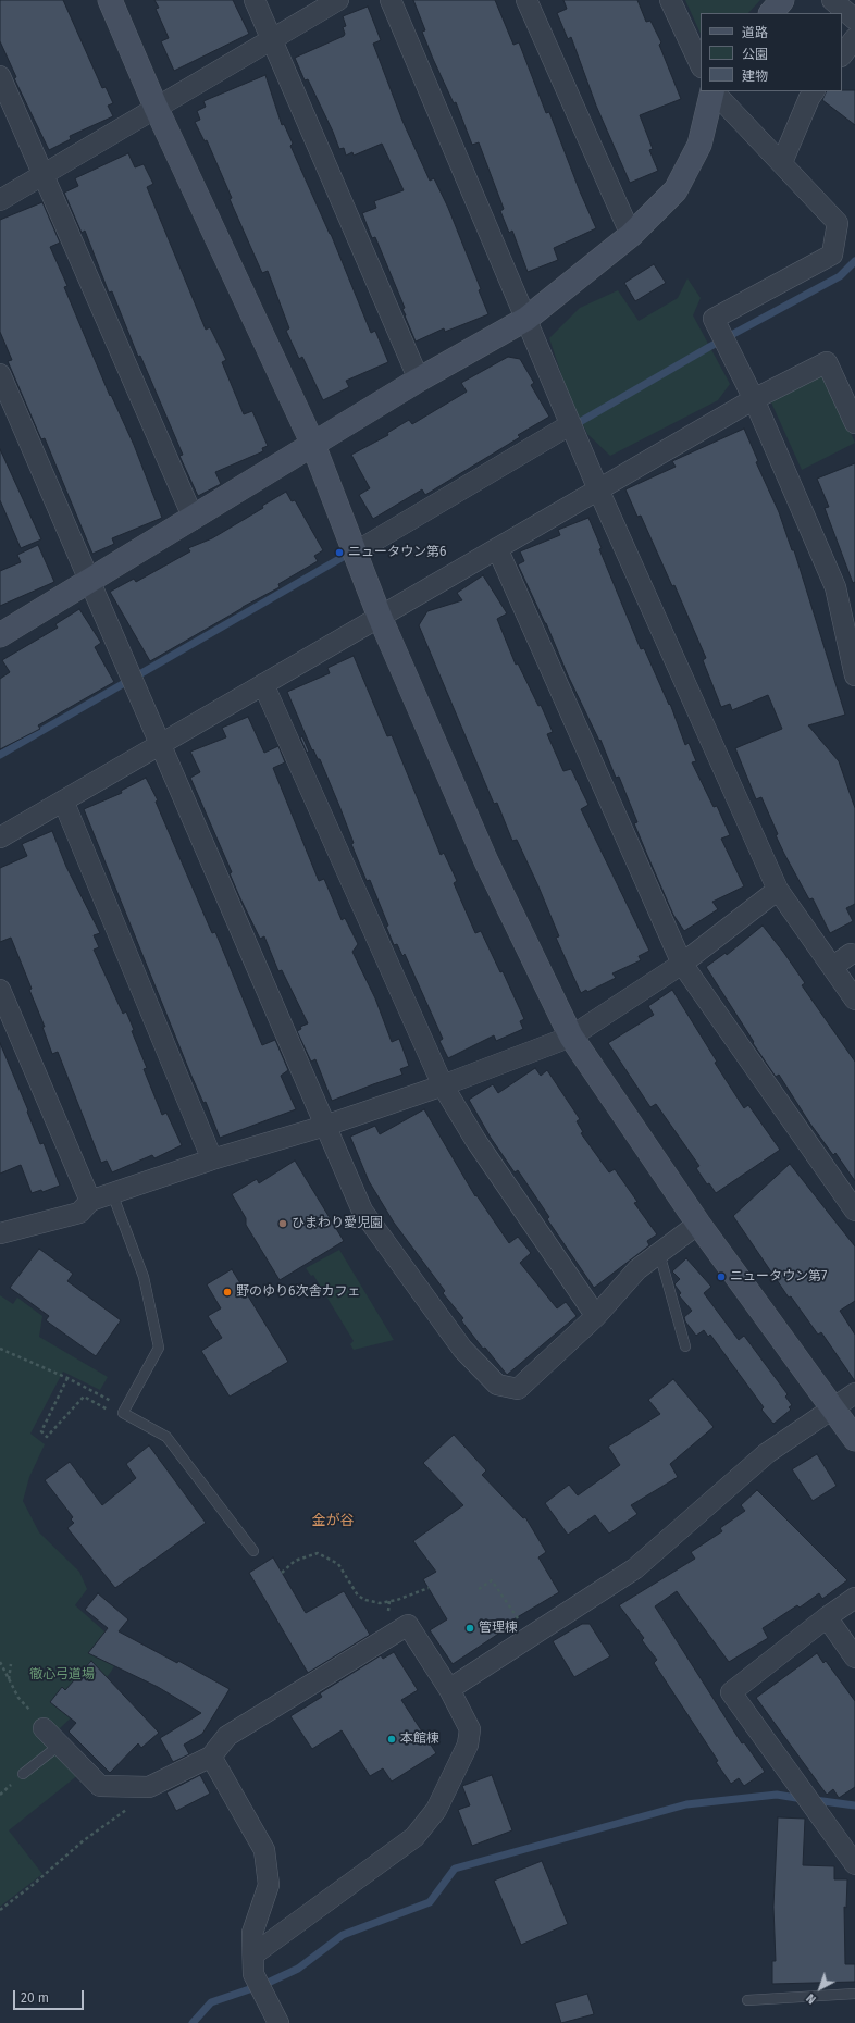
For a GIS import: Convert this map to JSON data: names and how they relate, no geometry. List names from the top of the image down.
{
  "districts": ["金が谷"],
  "parks": ["徹心弓道場"],
  "places": [
    "ニュータウン第6",
    "ひまわり愛児園",
    "ニュータウン第7",
    "野のゆり6次舎カフェ",
    "管理棟",
    "本館棟"
  ],
  "legend": ["道路", "公園", "建物"],
  "scale_bar": "20 m",
  "north": "bottom left"
}
